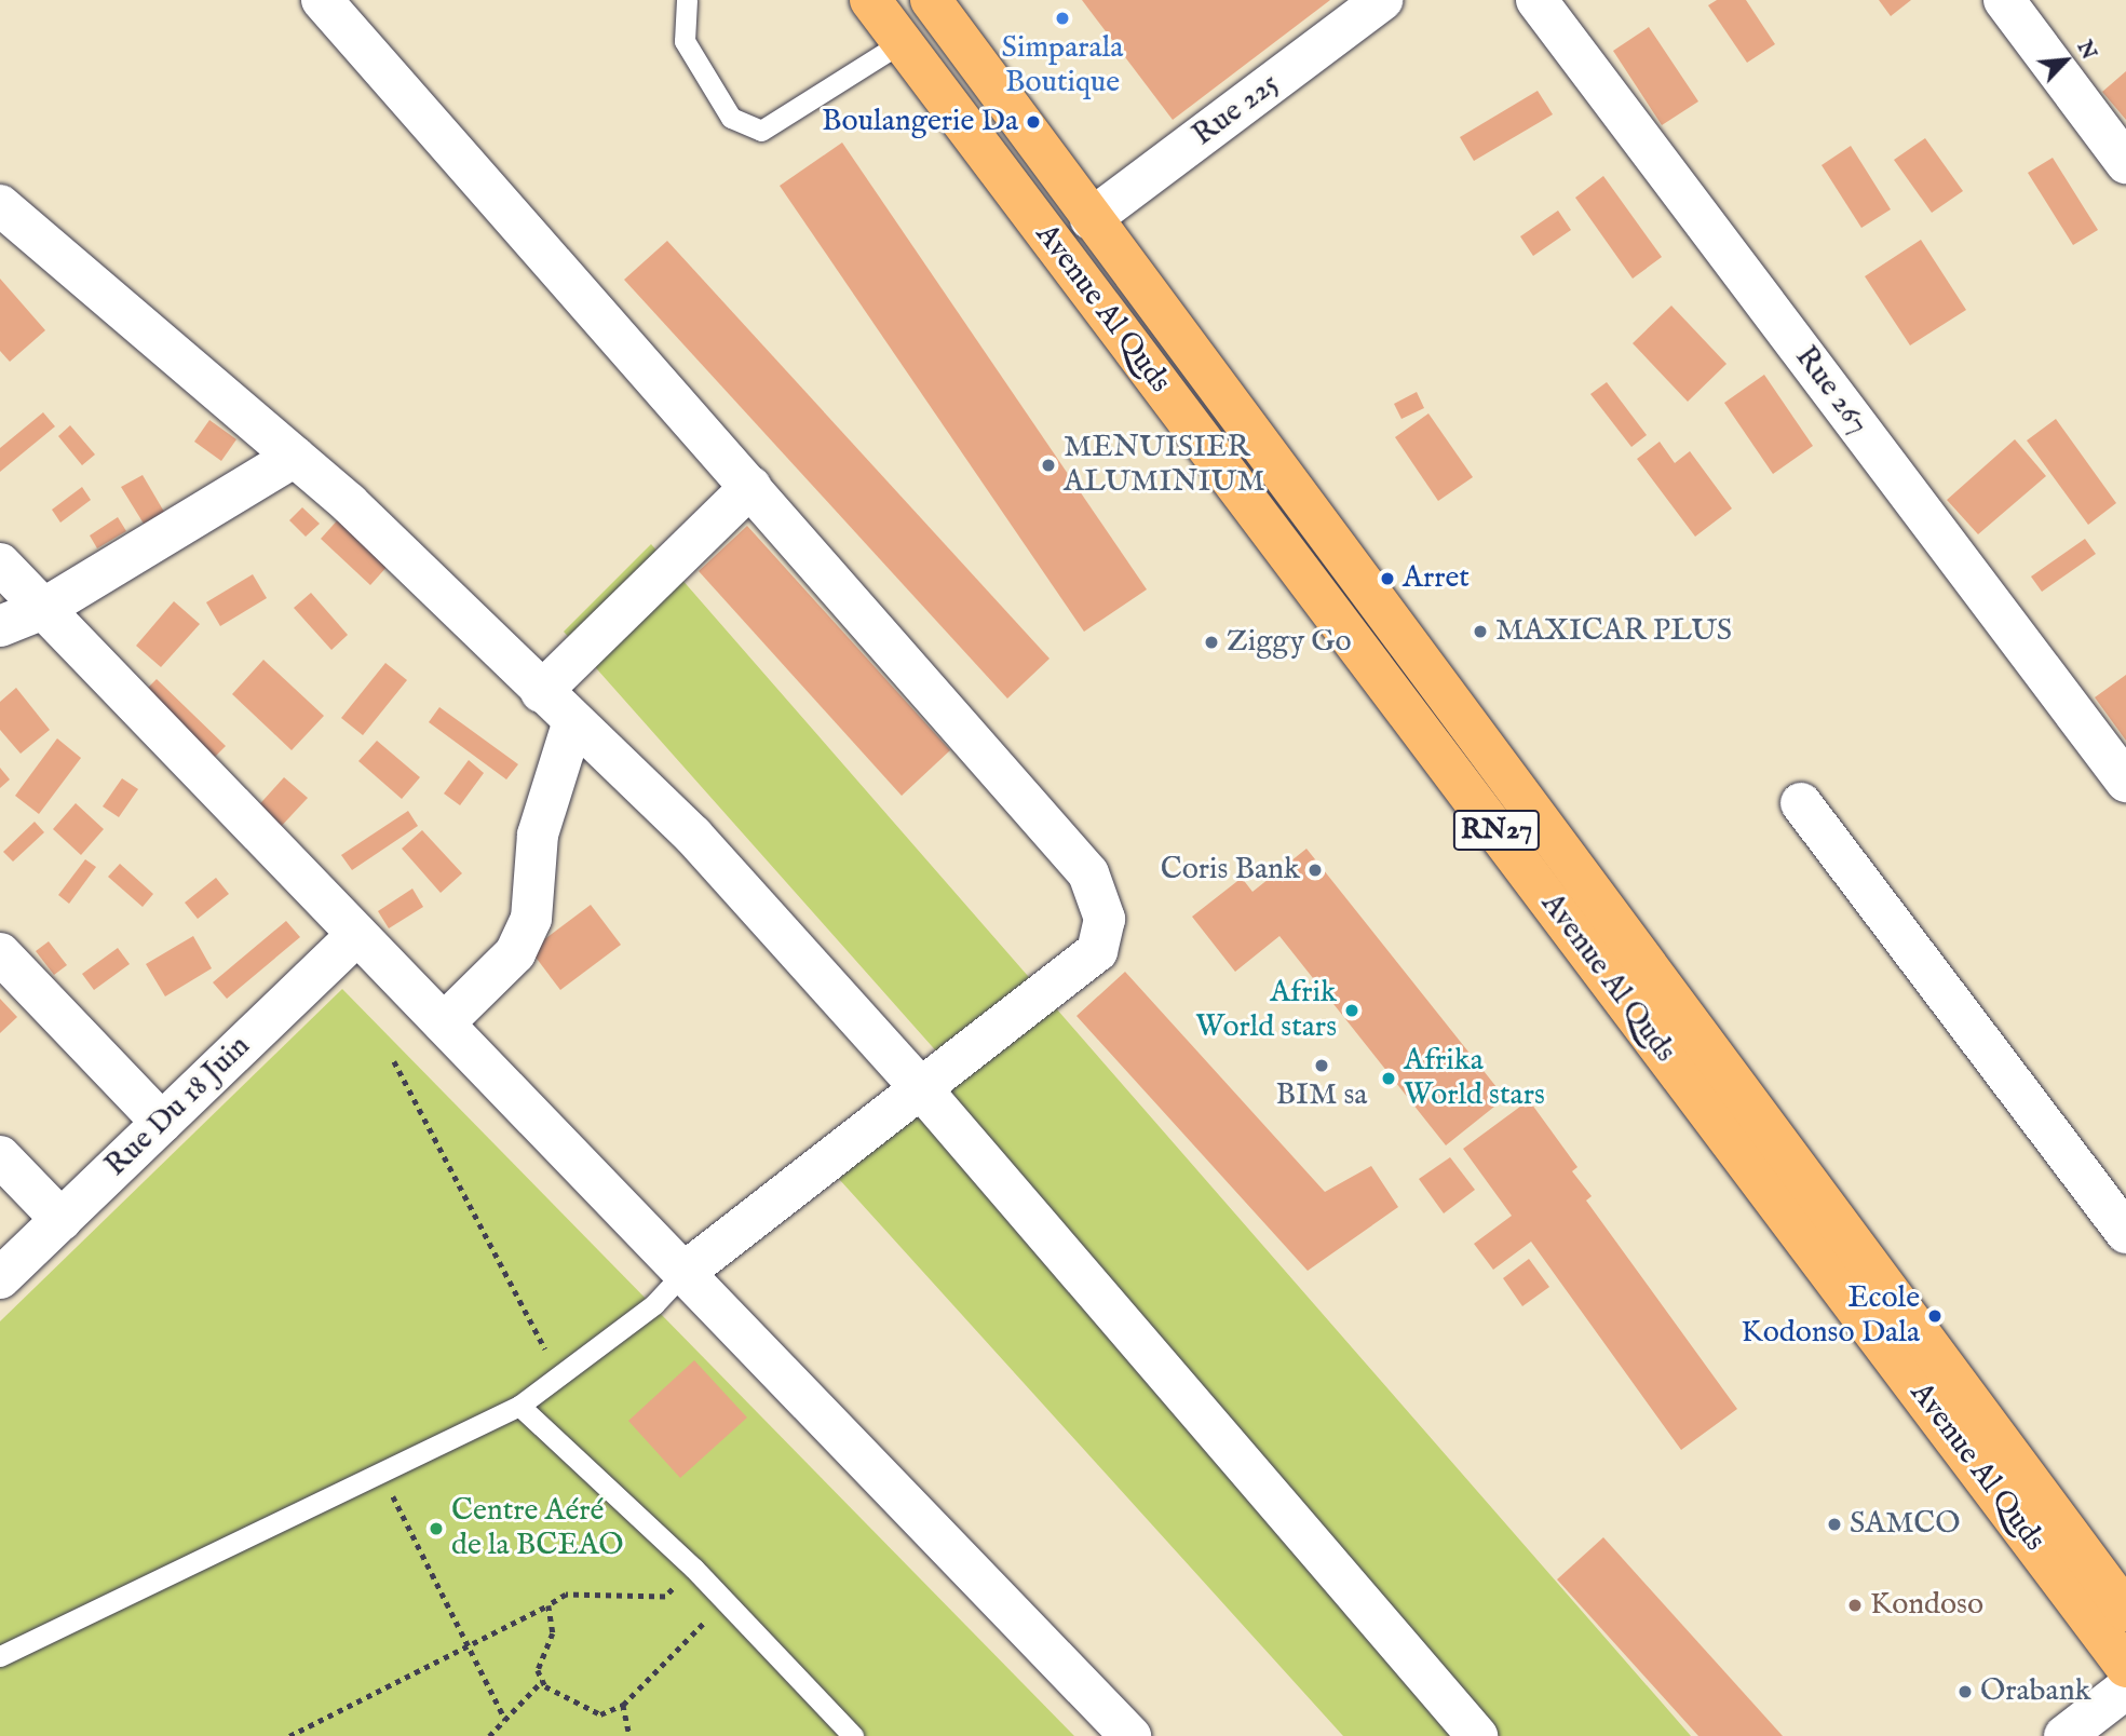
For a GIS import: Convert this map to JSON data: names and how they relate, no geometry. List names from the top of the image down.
{
  "streets": {
    "main road": ["Avenue Al Quds", "RN27"],
    "street": ["Rue 225", "Rue 267", "Rue Du 18 Juin"]
  },
  "crossings": [
    ["Rue 225", "Avenue Al Quds"]
  ],
  "places": [
    "Simparala Boutique",
    "Boulangerie Da",
    "MENUISIER ALUMINIUM",
    "Arret",
    "MAXICAR PLUS",
    "Ziggy Go",
    "Coris Bank",
    "Afrik World stars",
    "BIM sa",
    "Afrika World stars",
    "Ecole Kodonso Dala",
    "SAMCO",
    "Centre Aéré de la BCEAO",
    "Kondoso",
    "Orabank"
  ],
  "north": "top right"
}
